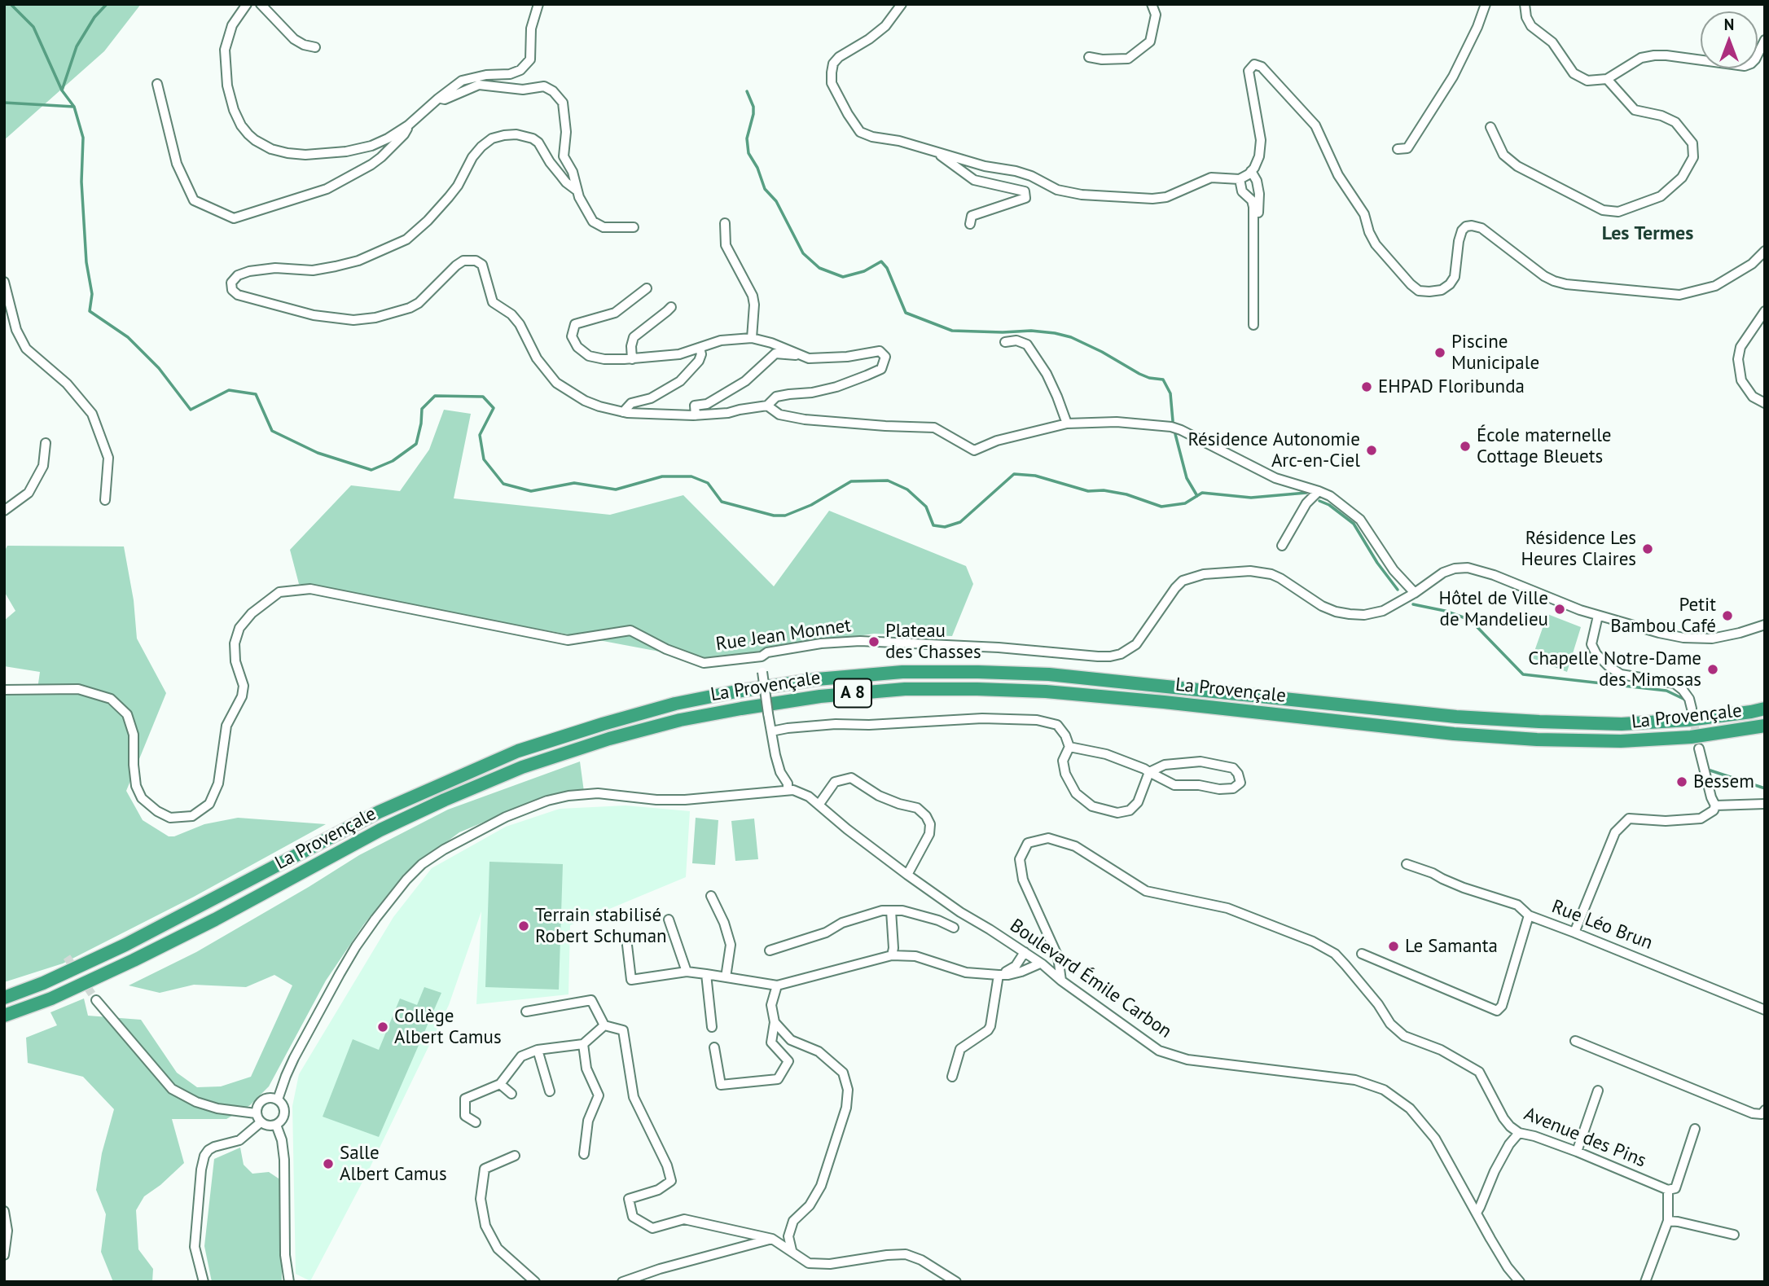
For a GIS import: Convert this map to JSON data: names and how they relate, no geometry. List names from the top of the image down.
{
  "streets": {
    "highway": ["La Provençale", "A 8"],
    "street": [
      "Rue Jean Monnet",
      "Rue Léo Brun",
      "Boulevard Émile Carbon",
      "Avenue des Pins"
    ]
  },
  "crossings": [
    ["Boulevard Émile Carbon", "Avenue des Pins"]
  ],
  "districts": ["Les Termes"],
  "places": [
    "Piscine Municipale",
    "EHPAD Floribunda",
    "École maternelle Cottage Bleuets",
    "Résidence Autonomie Arc-en-Ciel",
    "Résidence Les Heures Claires",
    "Hôtel de Ville de Mandelieu",
    "Petit Bambou Café",
    "Plateau des Chasses",
    "Chapelle Notre-Dame des Mimosas",
    "Bessem",
    "Terrain stabilisé Robert Schuman",
    "Le Samanta",
    "Collège Albert Camus",
    "Salle Albert Camus"
  ],
  "north": "top"
}
